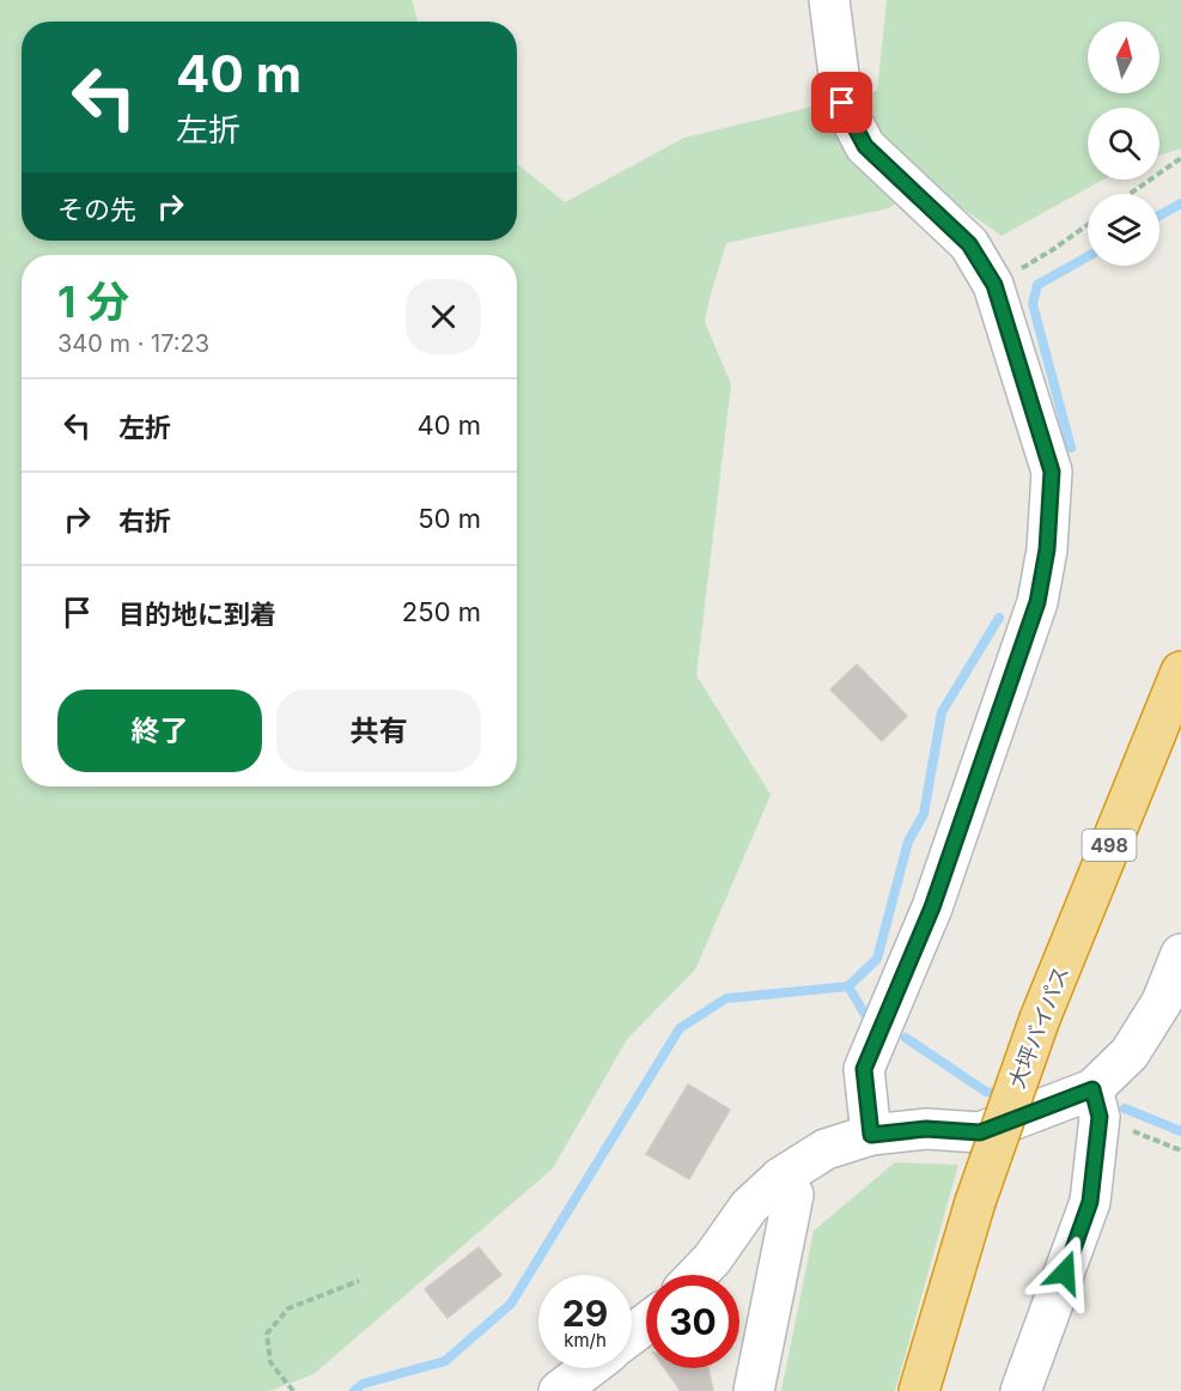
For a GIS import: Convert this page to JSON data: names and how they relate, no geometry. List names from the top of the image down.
{
  "streets": {
    "highway": ["498", "大坪バイパス"]
  },
  "north": "top",
  "page": {
    "turn": ["40 m", "左折"],
    "then": "その先",
    "heading": ["1 分", "340 m · 17:23"],
    "list": [
      {
        "name": "左折",
        "value": "40 m"
      },
      {
        "name": "右折",
        "value": "50 m"
      },
      {
        "name": "目的地に到着",
        "value": "250 m"
      }
    ],
    "buttons": ["終了", "共有"],
    "speed": "29 km/h",
    "limit": "30"
  }
}
